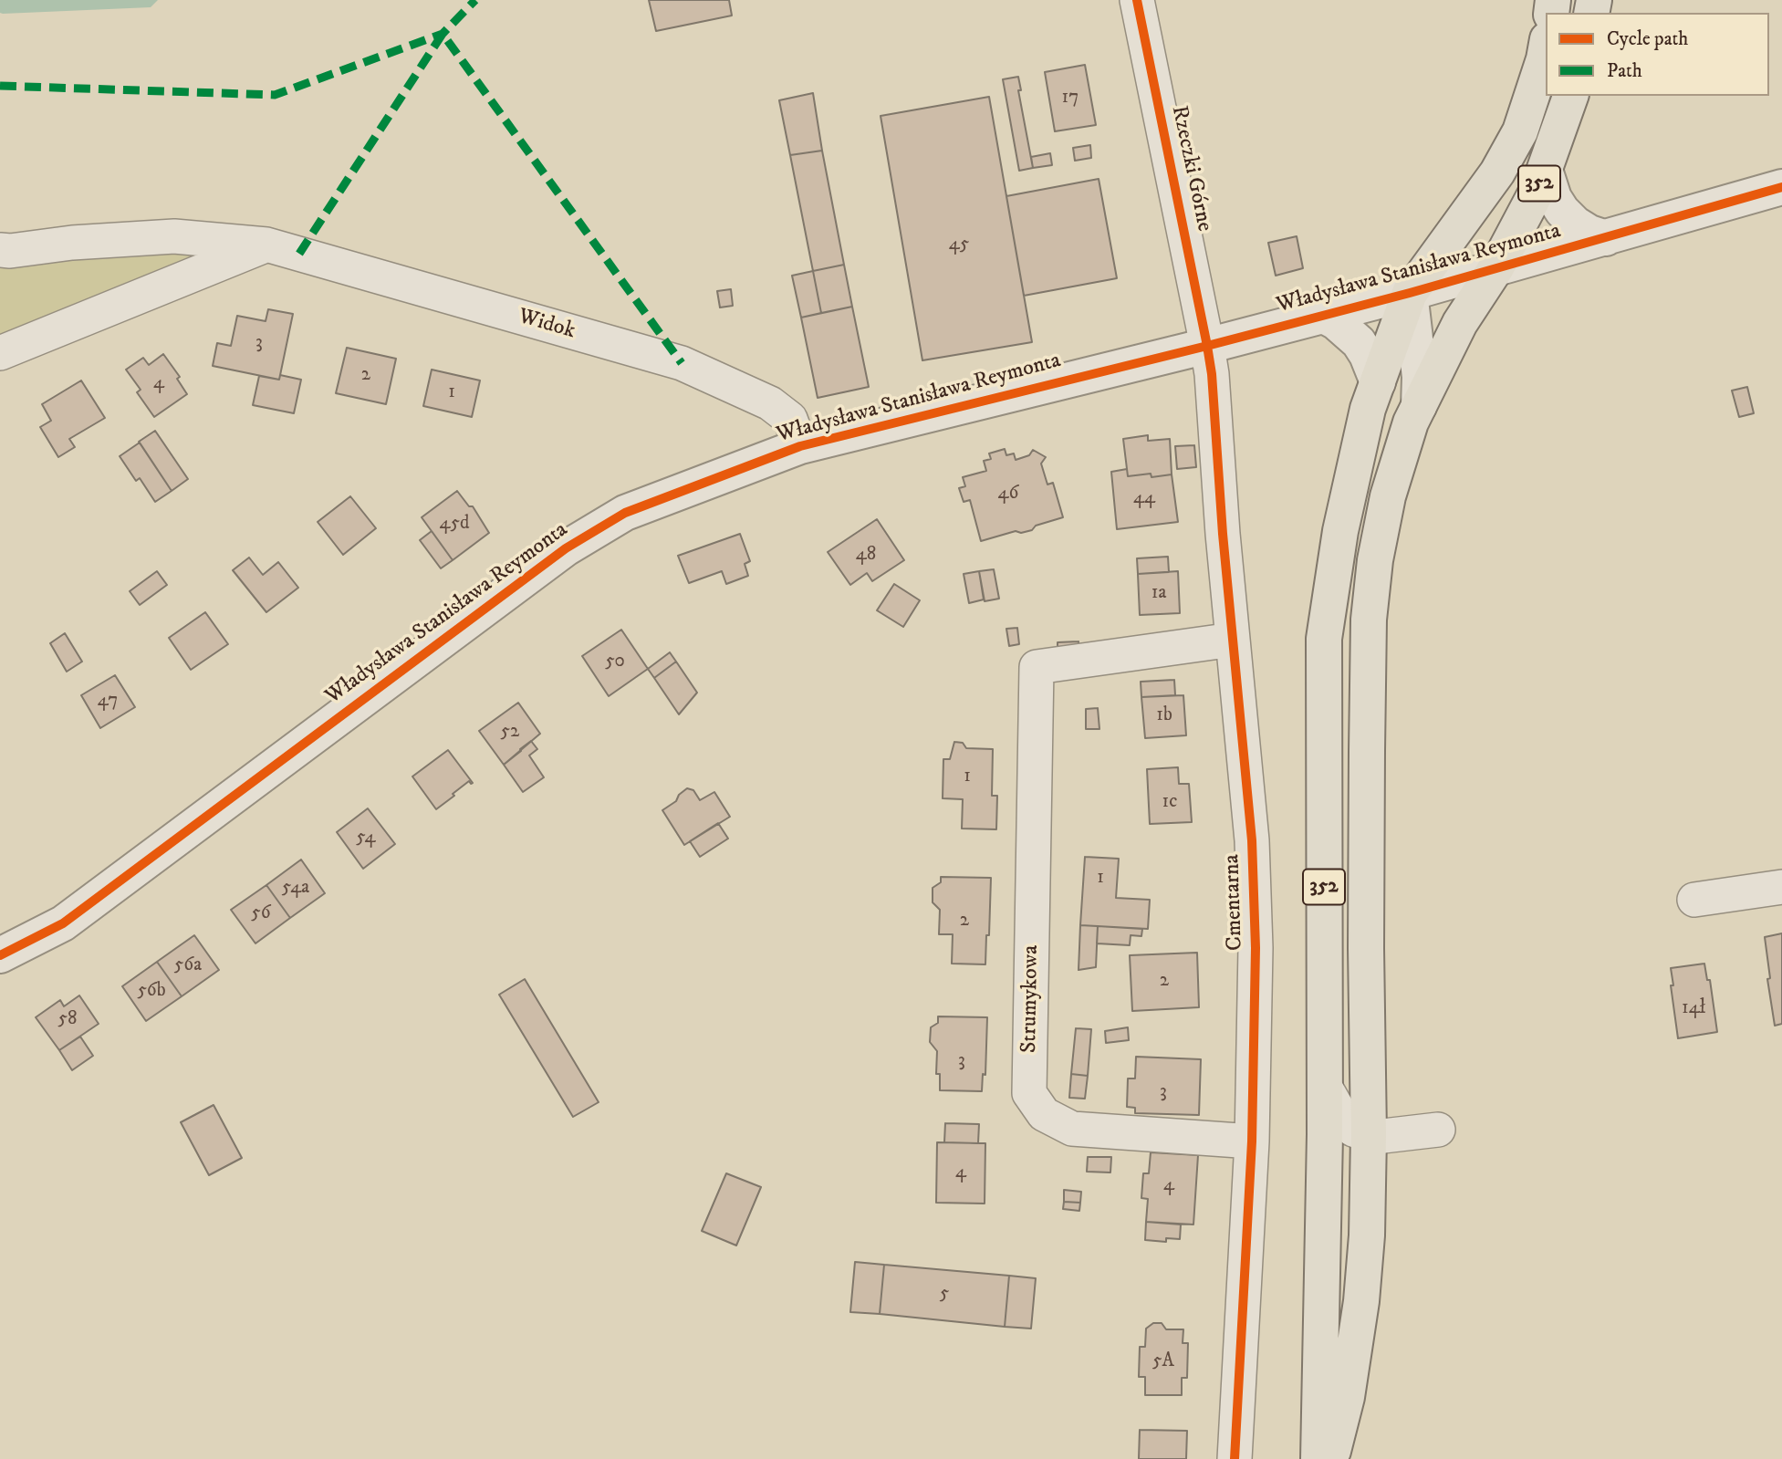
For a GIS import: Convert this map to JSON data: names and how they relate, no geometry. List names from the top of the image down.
{
  "streets": {
    "main road": ["352"],
    "street": [
      "Rzeczki Górne",
      "Władysława Stanisława Reymonta",
      "Widok",
      "Cmentarna",
      "Strumykowa"
    ]
  },
  "crossings": [
    ["Rzeczki Górne", "Władysława Stanisława Reymonta"],
    ["Rzeczki Górne", "Cmentarna"],
    ["352", "Władysława Stanisława Reymonta"],
    ["Władysława Stanisława Reymonta", "Widok"],
    ["Władysława Stanisława Reymonta", "Cmentarna"],
    ["Cmentarna", "Strumykowa"]
  ],
  "house_numbers": [
    "17",
    "45",
    "3",
    "2",
    "4",
    "1",
    "46",
    "44",
    "45d",
    "48",
    "1a",
    "50",
    "47",
    "1b",
    "52",
    "1",
    "1c",
    "54",
    "1",
    "54a",
    "56",
    "2",
    "56a",
    "2",
    "56b",
    "14ł",
    "58",
    "3",
    "3",
    "4",
    "4",
    "5",
    "5A"
  ],
  "legend": ["Cycle path", "Path"]
}
